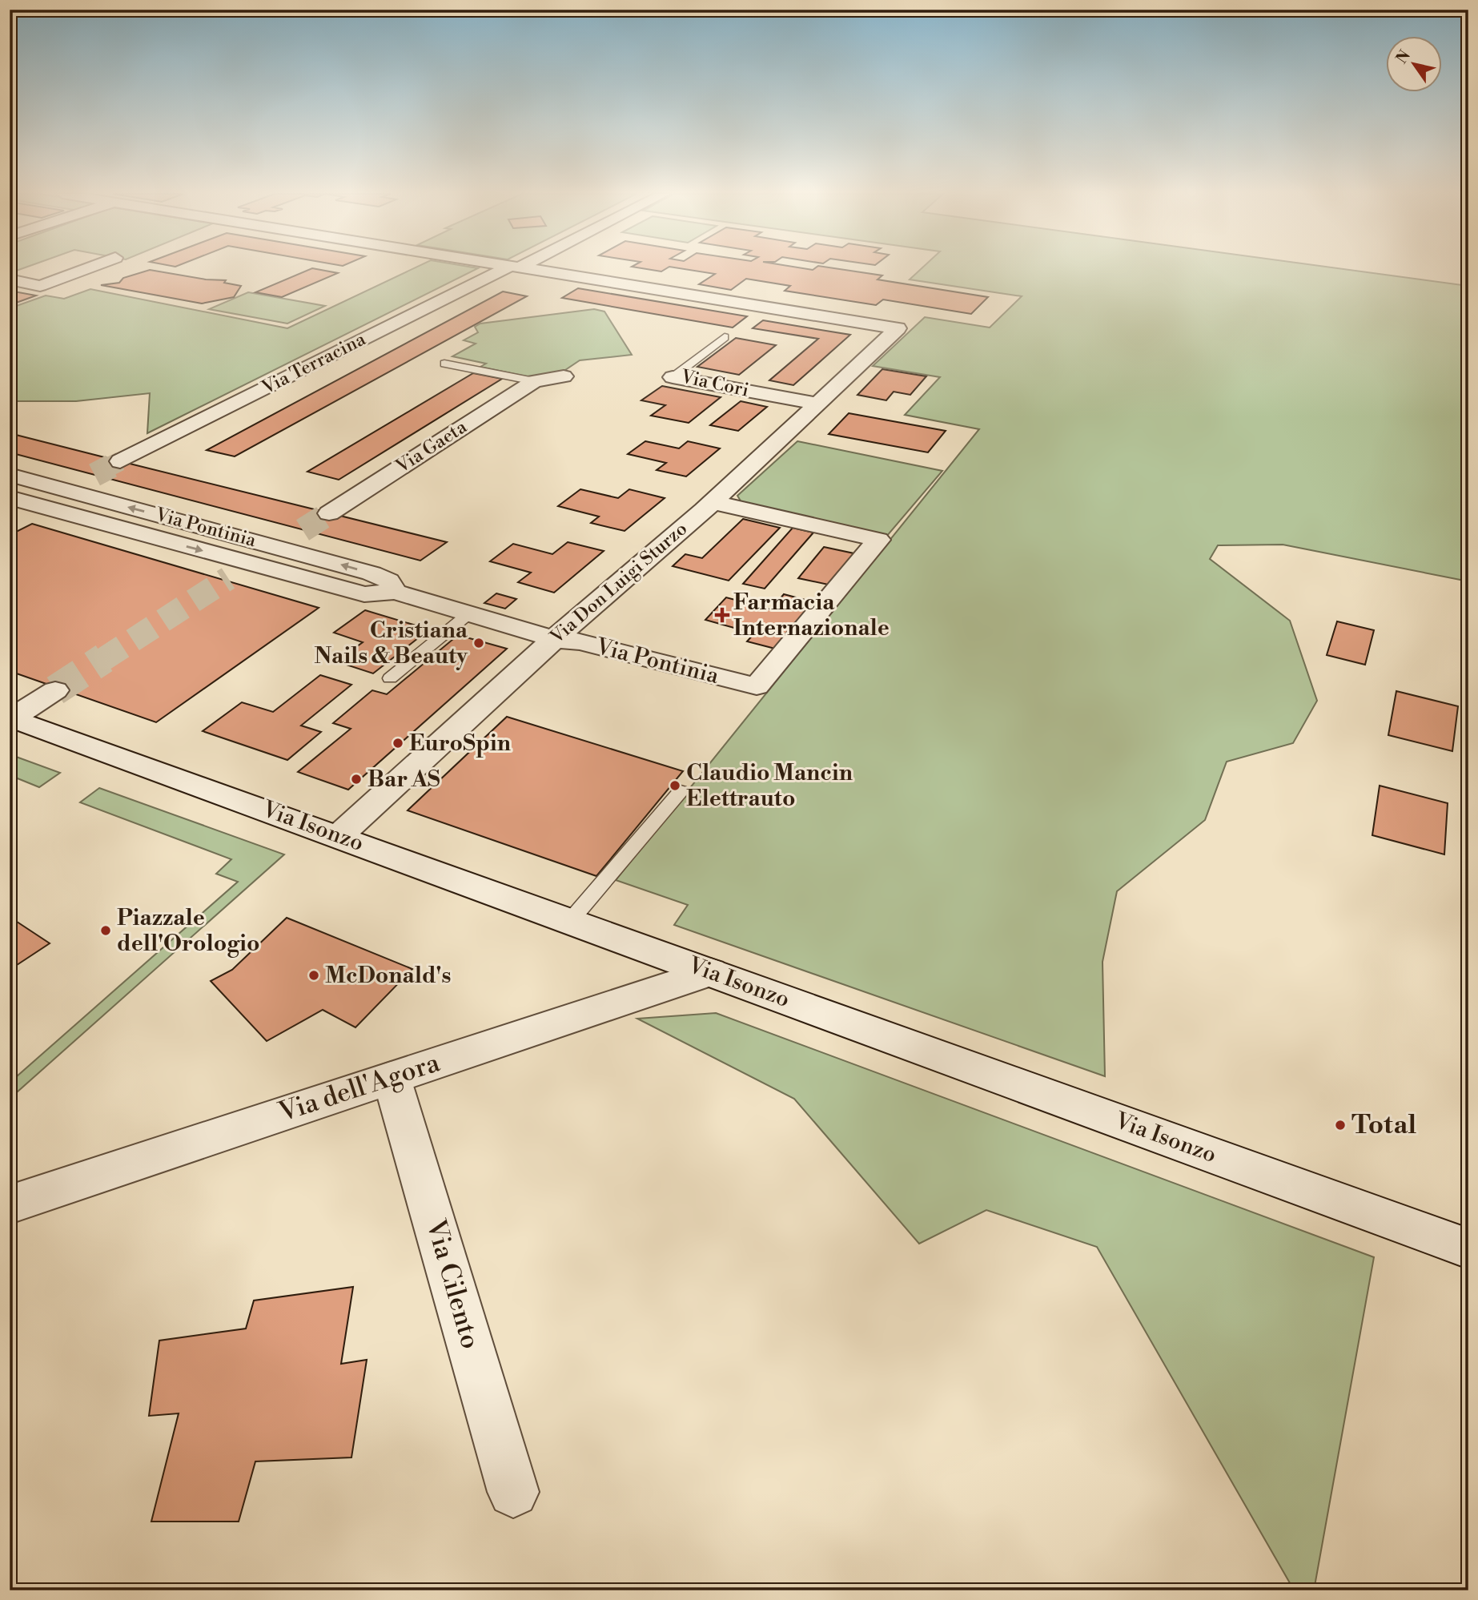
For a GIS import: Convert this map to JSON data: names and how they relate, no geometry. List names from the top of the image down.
{
  "streets": {
    "street": [
      "Via Terracina",
      "Via Cori",
      "Via Gaeta",
      "Via Pontinia",
      "Via Don Luigi Sturzo",
      "Via Isonzo",
      "Via dell'Agora",
      "Via Cilento"
    ]
  },
  "crossings": [
    ["Via Cori", "Via Don Luigi Sturzo"],
    ["Via Pontinia", "Via Don Luigi Sturzo"],
    ["Via Don Luigi Sturzo", "Via Isonzo"],
    ["Via Isonzo", "Via dell'Agora"],
    ["Via dell'Agora", "Via Cilento"]
  ],
  "places": {
    "health": ["Farmacia Internazionale"],
    "other": [
      "Cristiana Nails & Beauty",
      "EuroSpin",
      "Bar AS",
      "Claudio Mancin Elettrauto",
      "Piazzale dell'Orologio",
      "McDonald's",
      "Total"
    ]
  },
  "north": "top left"
}
